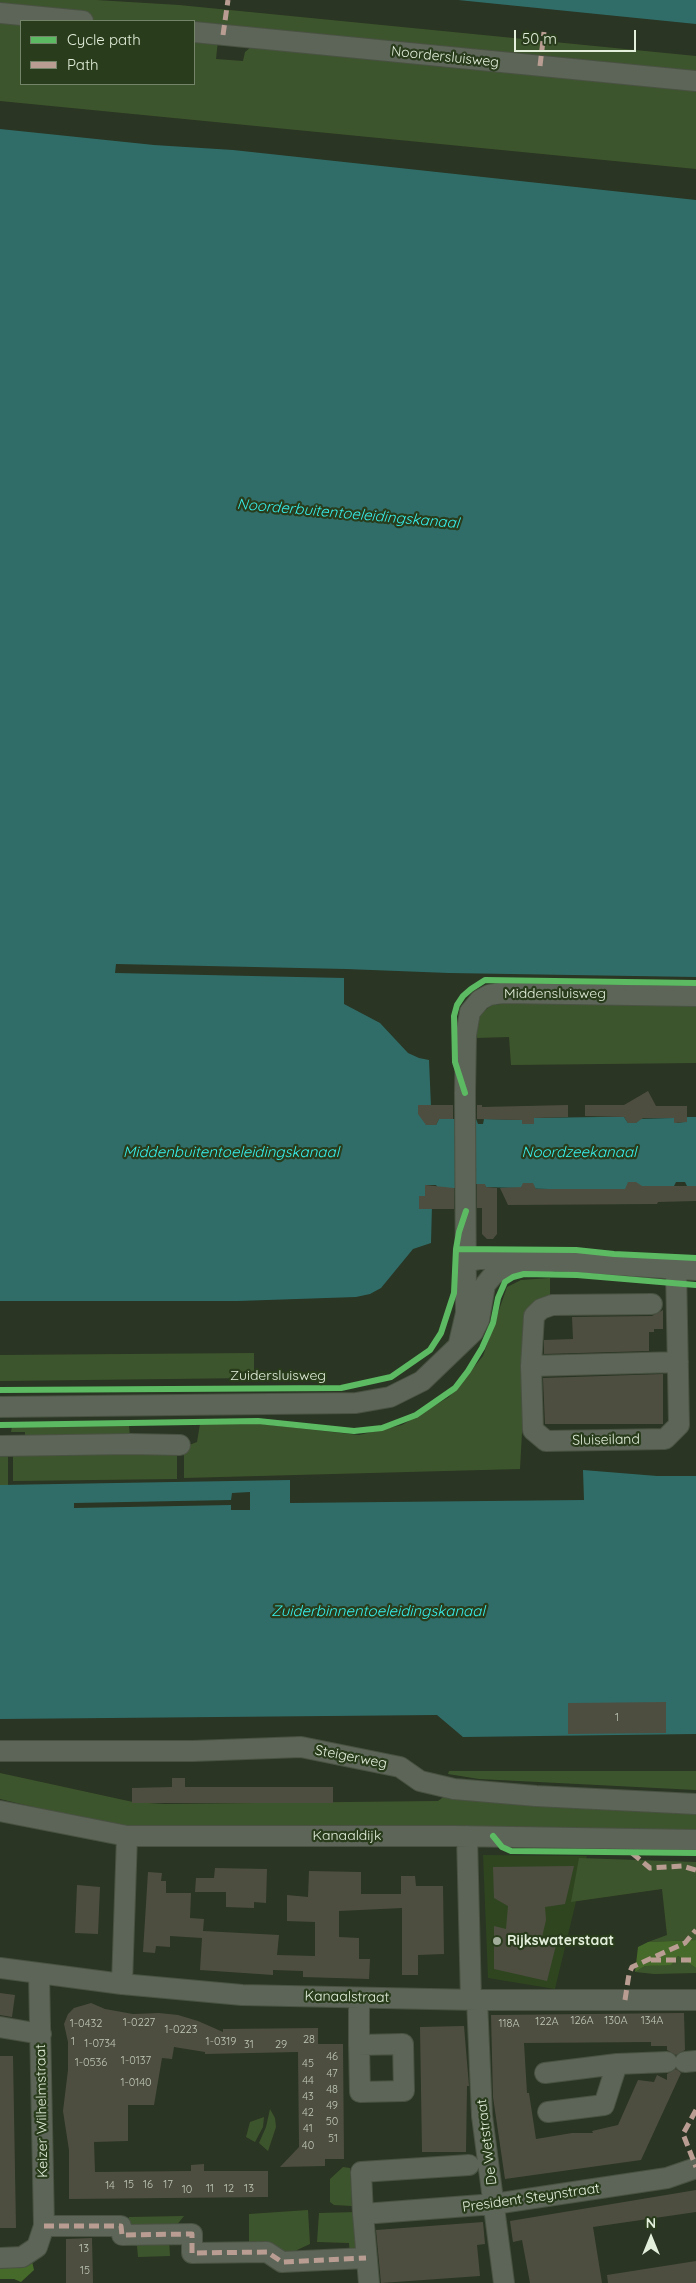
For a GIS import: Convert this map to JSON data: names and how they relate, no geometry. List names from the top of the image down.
{
  "streets": {
    "street": [
      "Noordersluisweg",
      "Middensluisweg",
      "Zuidersluisweg",
      "Sluiseiland",
      "Steigerweg",
      "Kanaaldijk",
      "Kanaalstraat",
      "Keizer Wilhelmstraat",
      "De Wetstraat",
      "President Steynstraat"
    ]
  },
  "crossings": [
    ["Kanaaldijk", "De Wetstraat"],
    ["Kanaalstraat", "Keizer Wilhelmstraat"],
    ["Kanaalstraat", "De Wetstraat"],
    ["De Wetstraat", "President Steynstraat"]
  ],
  "water": [
    "Noorderbuitentoeleidingskanaal",
    "Middenbuitentoeleidingskanaal",
    "Noordzeekanaal",
    "Zuiderbinnentoeleidingskanaal"
  ],
  "places": ["Rijkswaterstaat"],
  "house_numbers": [
    "1",
    "126A",
    "130A",
    "134A",
    "122A",
    "1-0227",
    "1-0432",
    "118A",
    "1-0223",
    "28",
    "1",
    "1-0319",
    "1-0734",
    "31",
    "29",
    "46",
    "1-0137",
    "1-0536",
    "45",
    "47",
    "44",
    "1-0140",
    "48",
    "43",
    "49",
    "42",
    "50",
    "41",
    "51",
    "40",
    "15",
    "16",
    "17",
    "14",
    "11",
    "12",
    "13",
    "10",
    "13",
    "15"
  ],
  "legend": ["Cycle path", "Path"],
  "scale_bar": "50 m",
  "north": "top"
}
